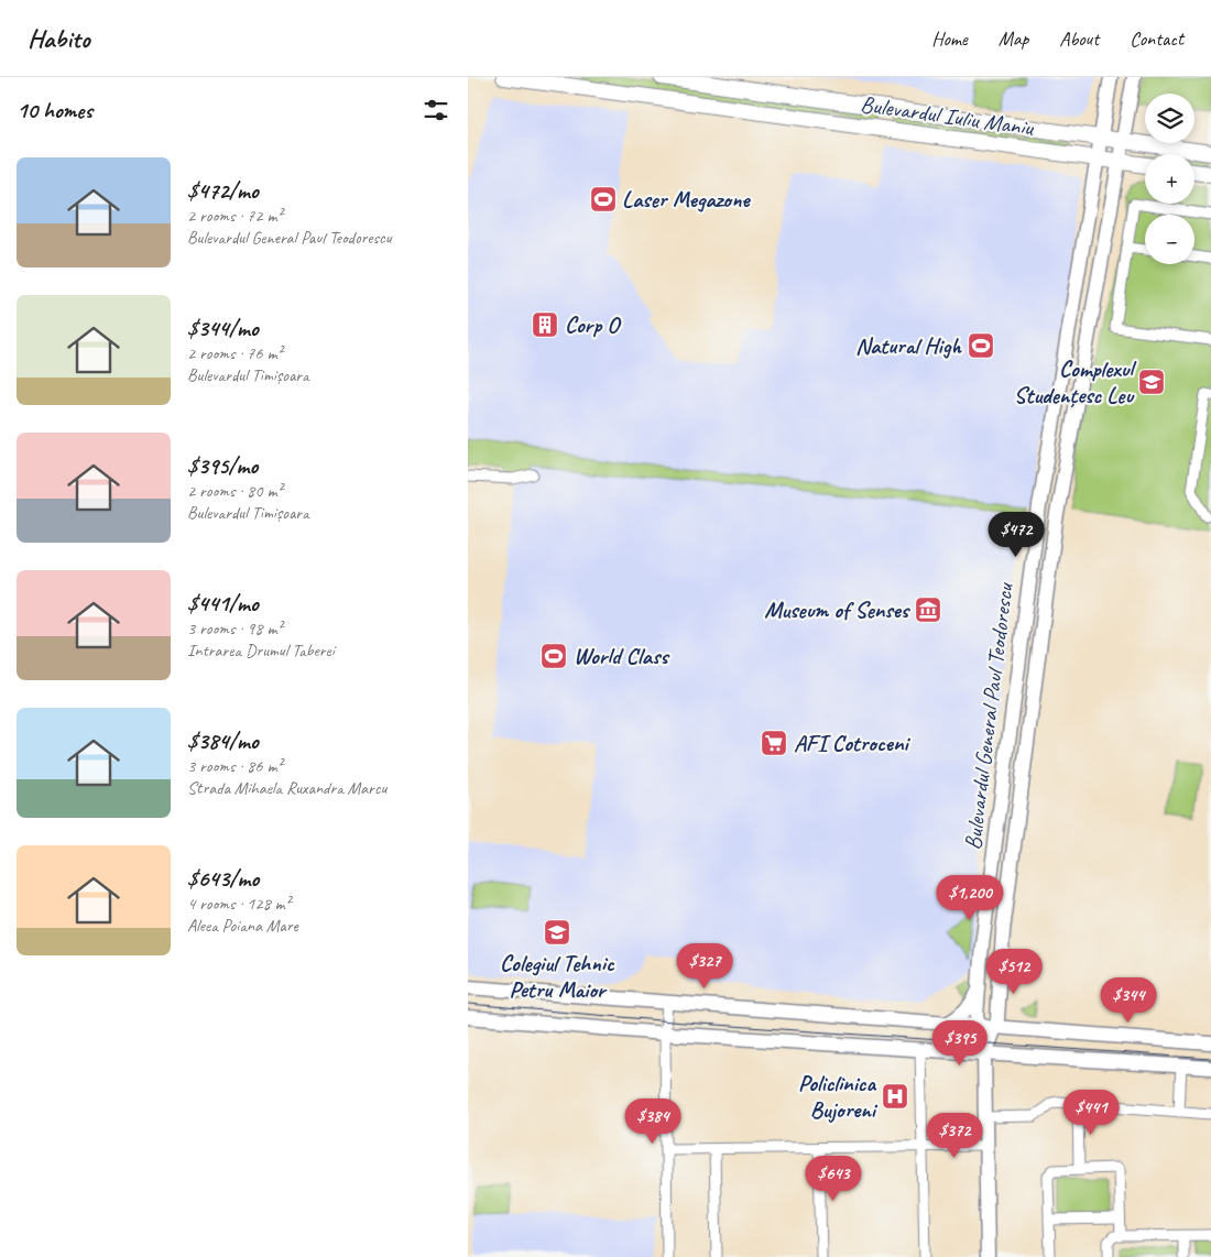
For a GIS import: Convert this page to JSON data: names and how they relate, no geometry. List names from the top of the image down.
{
  "streets": {
    "main road": ["Bulevardul Iuliu Maniu", "Bulevardul General Paul Teodorescu"]
  },
  "crossings": [
    ["Bulevardul Iuliu Maniu", "Bulevardul General Paul Teodorescu"]
  ],
  "places": {
    "sports": ["Laser Megazone", "Natural High", "World Class"],
    "building": ["Corp O"],
    "school or university": ["Complexul Studențesc Leu", "Colegiul Tehnic Petru Maior"],
    "museum": ["Museum of Senses"],
    "supermarket": ["AFI Cotroceni"],
    "hospital": ["Policlinica Bujoreni"]
  },
  "page": {
    "header": "Habito",
    "nav": [
      "Home",
      "Map",
      "About",
      "Contact"
    ],
    "heading": "10 homes",
    "map_buttons": ["+", "−"],
    "list": [
      {
        "name": "$472/mo",
        "note": "2 rooms · 72 m² · Bulevardul General Paul Teodorescu"
      },
      {
        "name": "$344/mo",
        "note": "2 rooms · 76 m² · Bulevardul Timișoara"
      },
      {
        "name": "$395/mo",
        "note": "2 rooms · 80 m² · Bulevardul Timișoara"
      },
      {
        "name": "$441/mo",
        "note": "3 rooms · 98 m² · Intrarea Drumul Taberei"
      },
      {
        "name": "$384/mo",
        "note": "3 rooms · 86 m² · Strada Mihaela Ruxandra Marcu"
      },
      {
        "name": "$643/mo",
        "note": "4 rooms · 128 m² · Aleea Poiana Mare"
      }
    ],
    "price": [
      "$472",
      "$1,200",
      "$327",
      "$512",
      "$344",
      "$395",
      "$441",
      "$384",
      "$372",
      "$643"
    ]
  }
}
